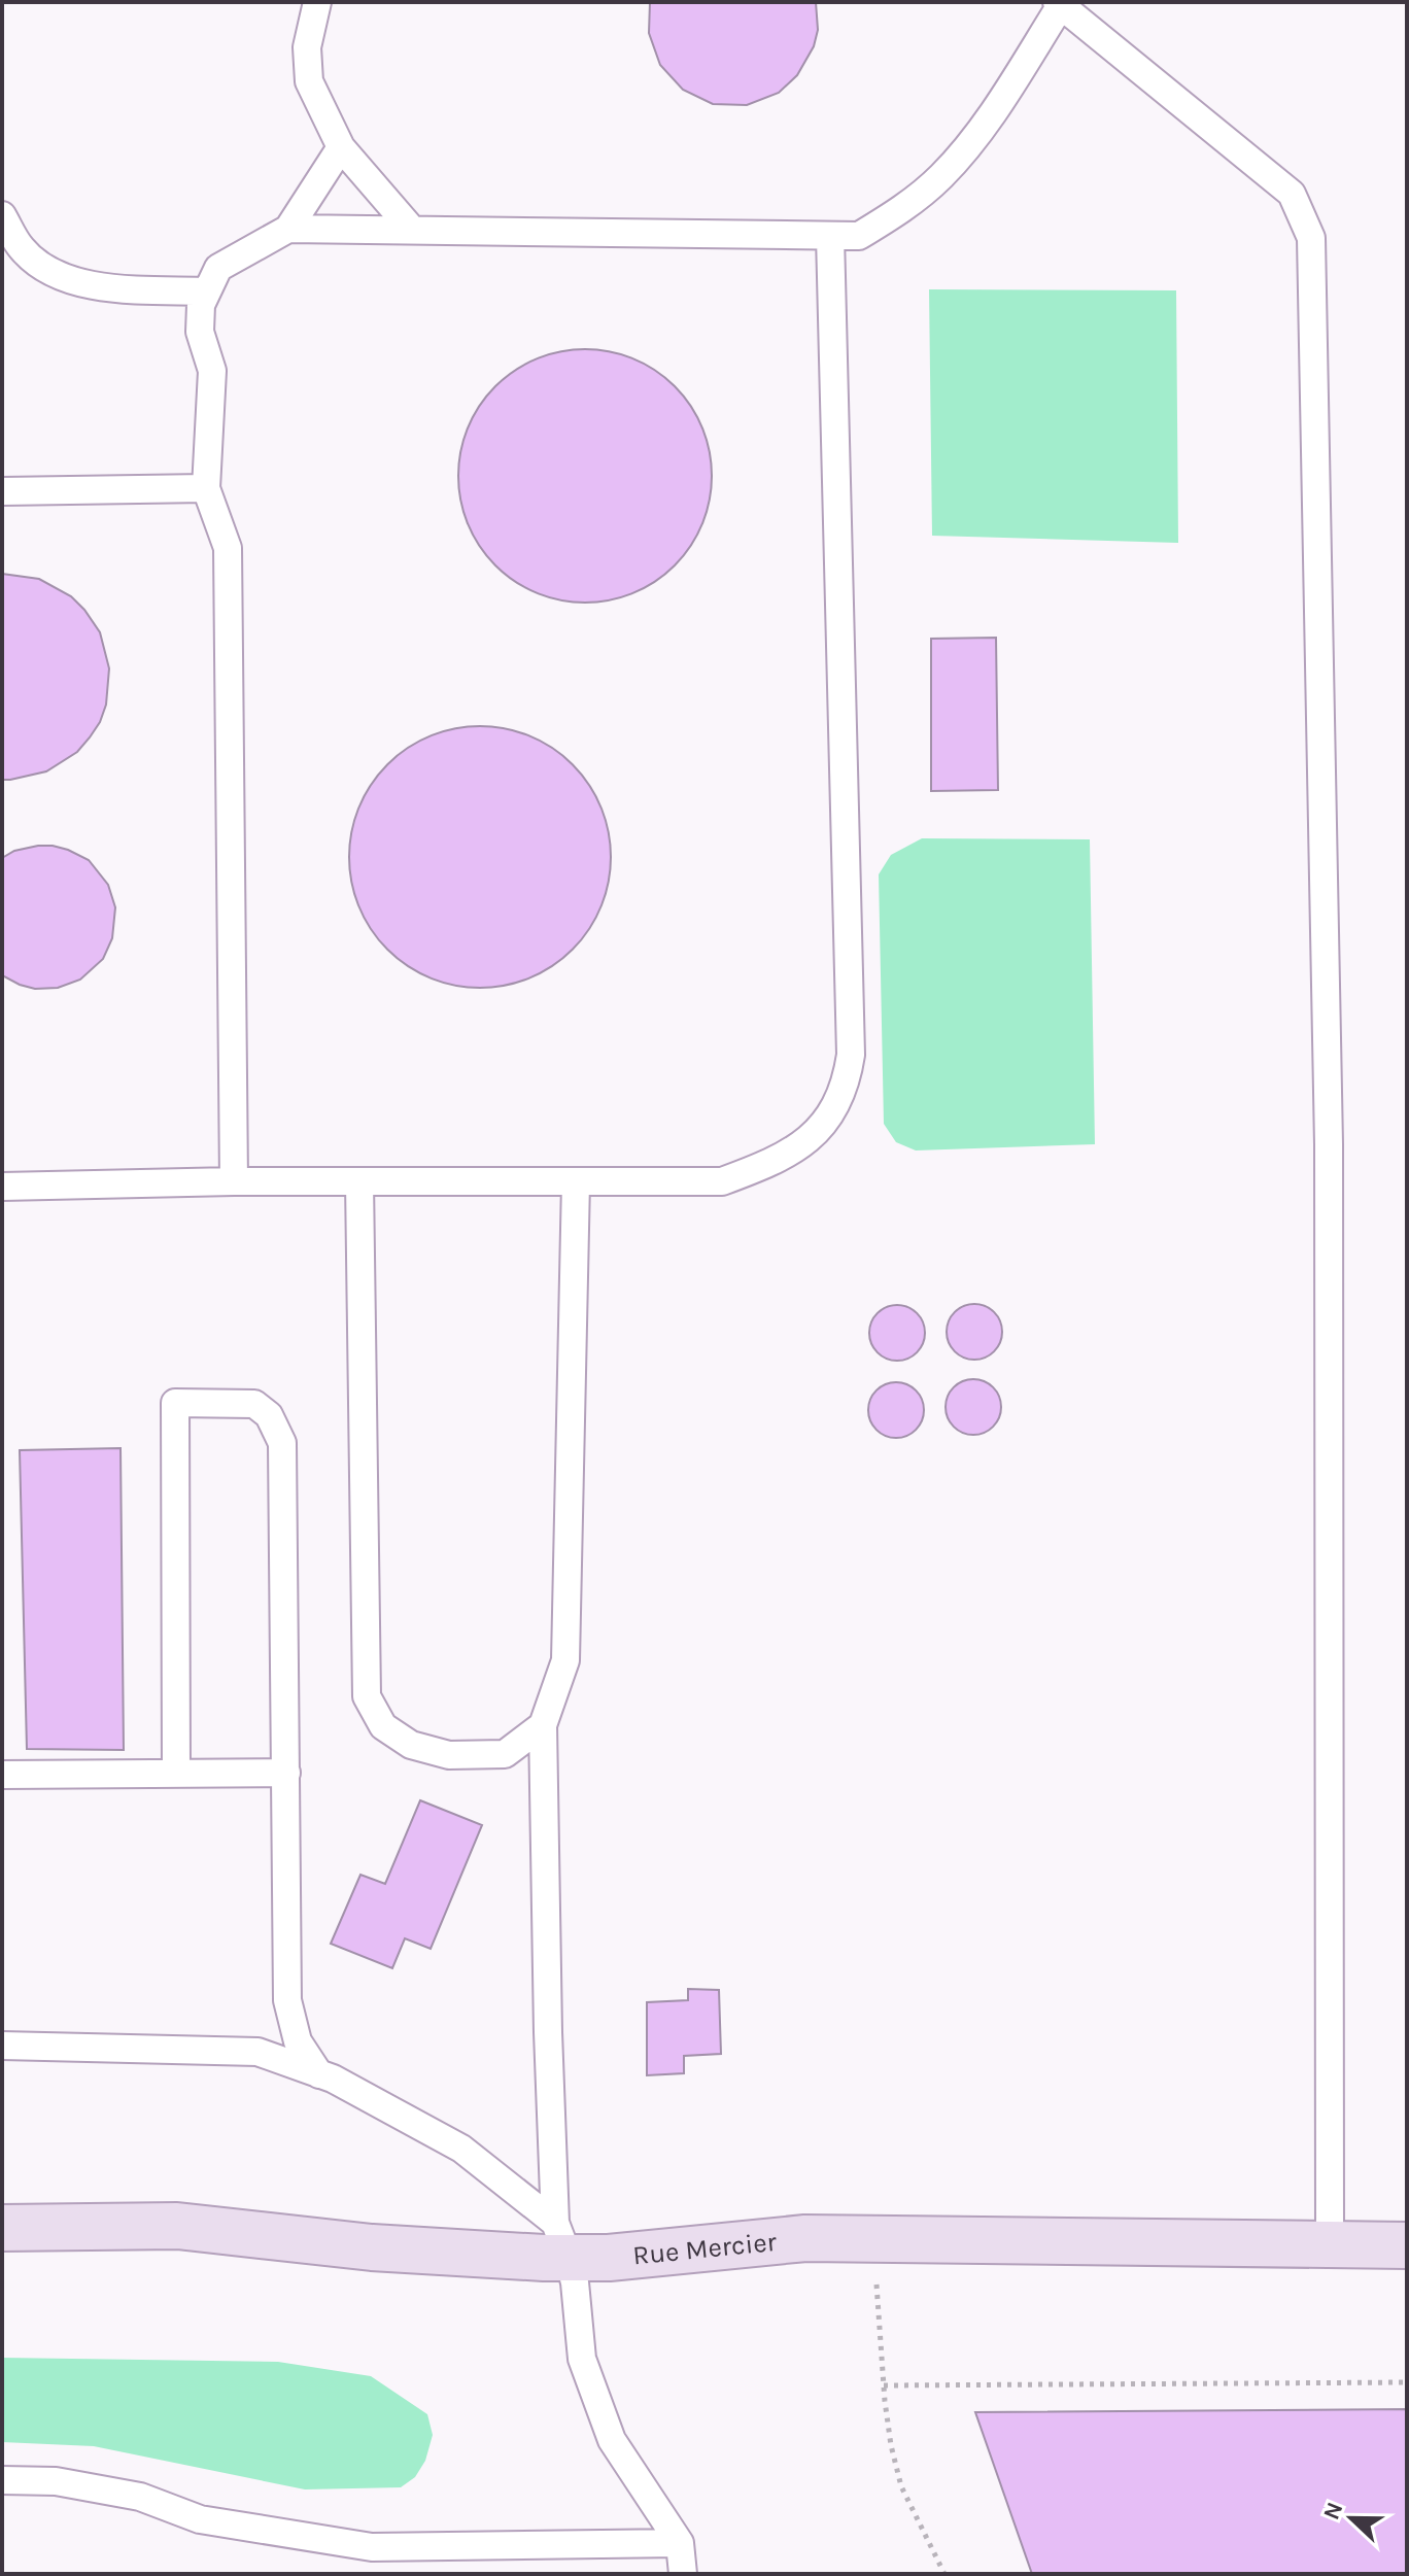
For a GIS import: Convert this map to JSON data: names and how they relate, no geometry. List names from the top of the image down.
{
  "streets": {
    "street": ["Rue Mercier"]
  },
  "north": "left"
}
